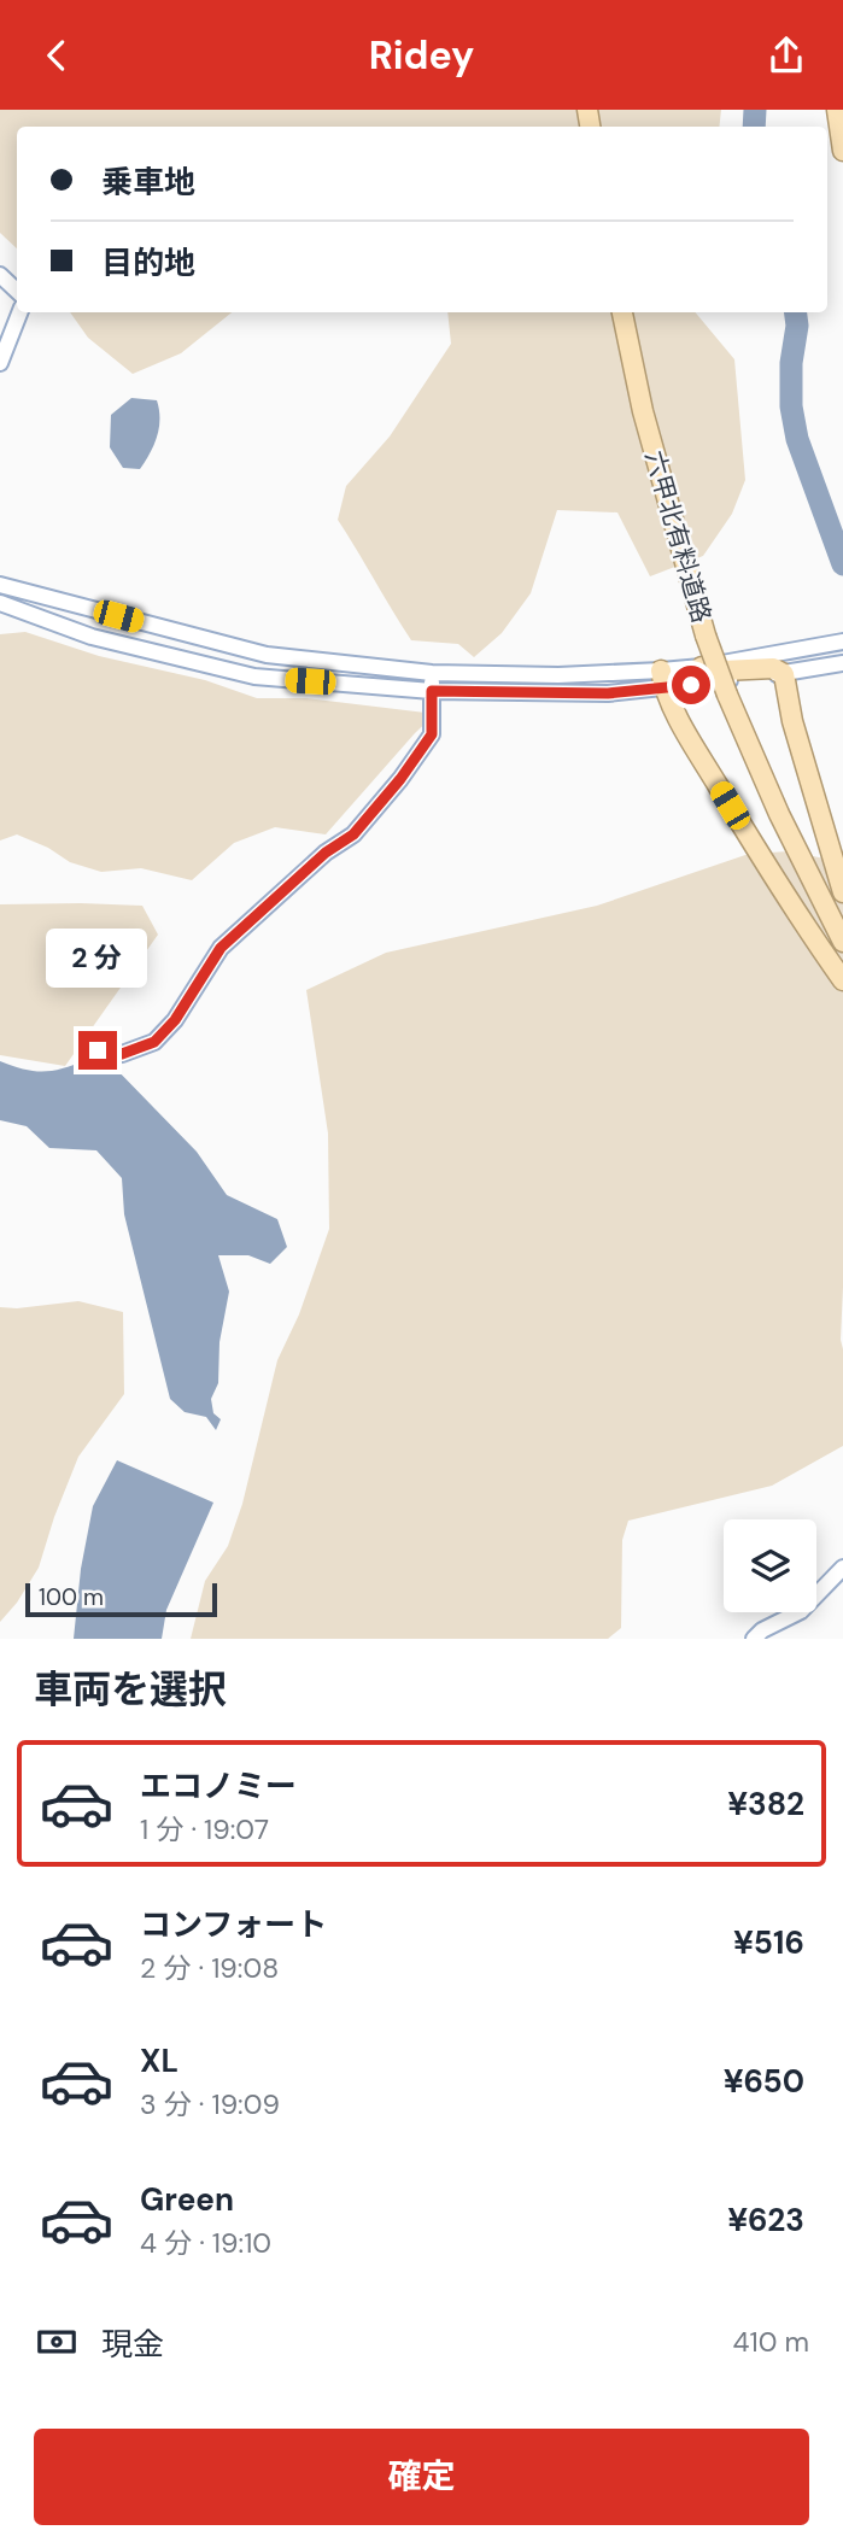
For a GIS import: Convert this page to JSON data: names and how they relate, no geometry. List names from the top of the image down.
{
  "streets": {
    "main road": ["六甲北有料道路"]
  },
  "scale_bar": "100 m",
  "page": {
    "header": "Ridey",
    "banner": ["乗車地", "目的地"],
    "bubble": "2 分",
    "scale": "100 m",
    "heading": "車両を選択",
    "list": [
      {
        "name": "エコノミー",
        "note": "1 分 · 19:07",
        "value": "¥382"
      },
      {
        "name": "コンフォート",
        "note": "2 分 · 19:08",
        "value": "¥516"
      },
      {
        "name": "XL",
        "note": "3 分 · 19:09",
        "value": "¥650"
      },
      {
        "name": "Green",
        "note": "4 分 · 19:10",
        "value": "¥623"
      }
    ],
    "pay": ["現金", "410 m"],
    "buttons": "確定"
  }
}
